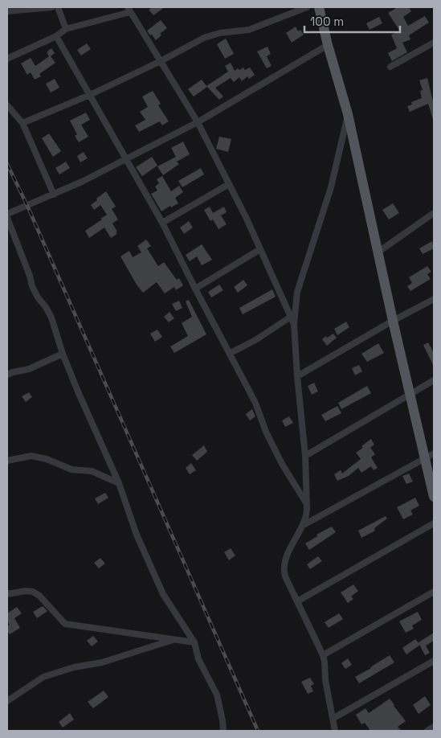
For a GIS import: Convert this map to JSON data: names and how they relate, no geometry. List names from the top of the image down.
{
  "scale_bar": "100 m"
}
